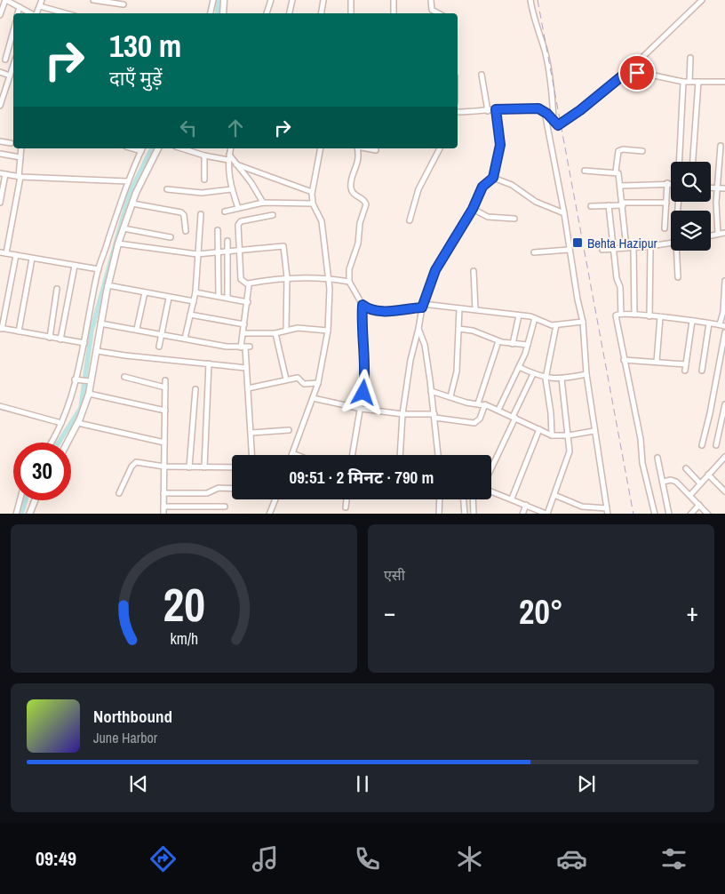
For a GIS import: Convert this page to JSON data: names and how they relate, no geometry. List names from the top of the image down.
{
  "places": {
    "transit": ["Behta Hazipur"]
  },
  "page": {
    "turn": ["130 m", "दाएँ मुड़ें"],
    "limit": "30",
    "trip": "09:51 · 2 मिनट · 790 m",
    "tile": "एसी",
    "heat": ["−", "20°", "+"],
    "song": ["Northbound", "June Harbor"],
    "tabs": "09:49",
    "gauge": ["20", "km/h"]
  }
}
